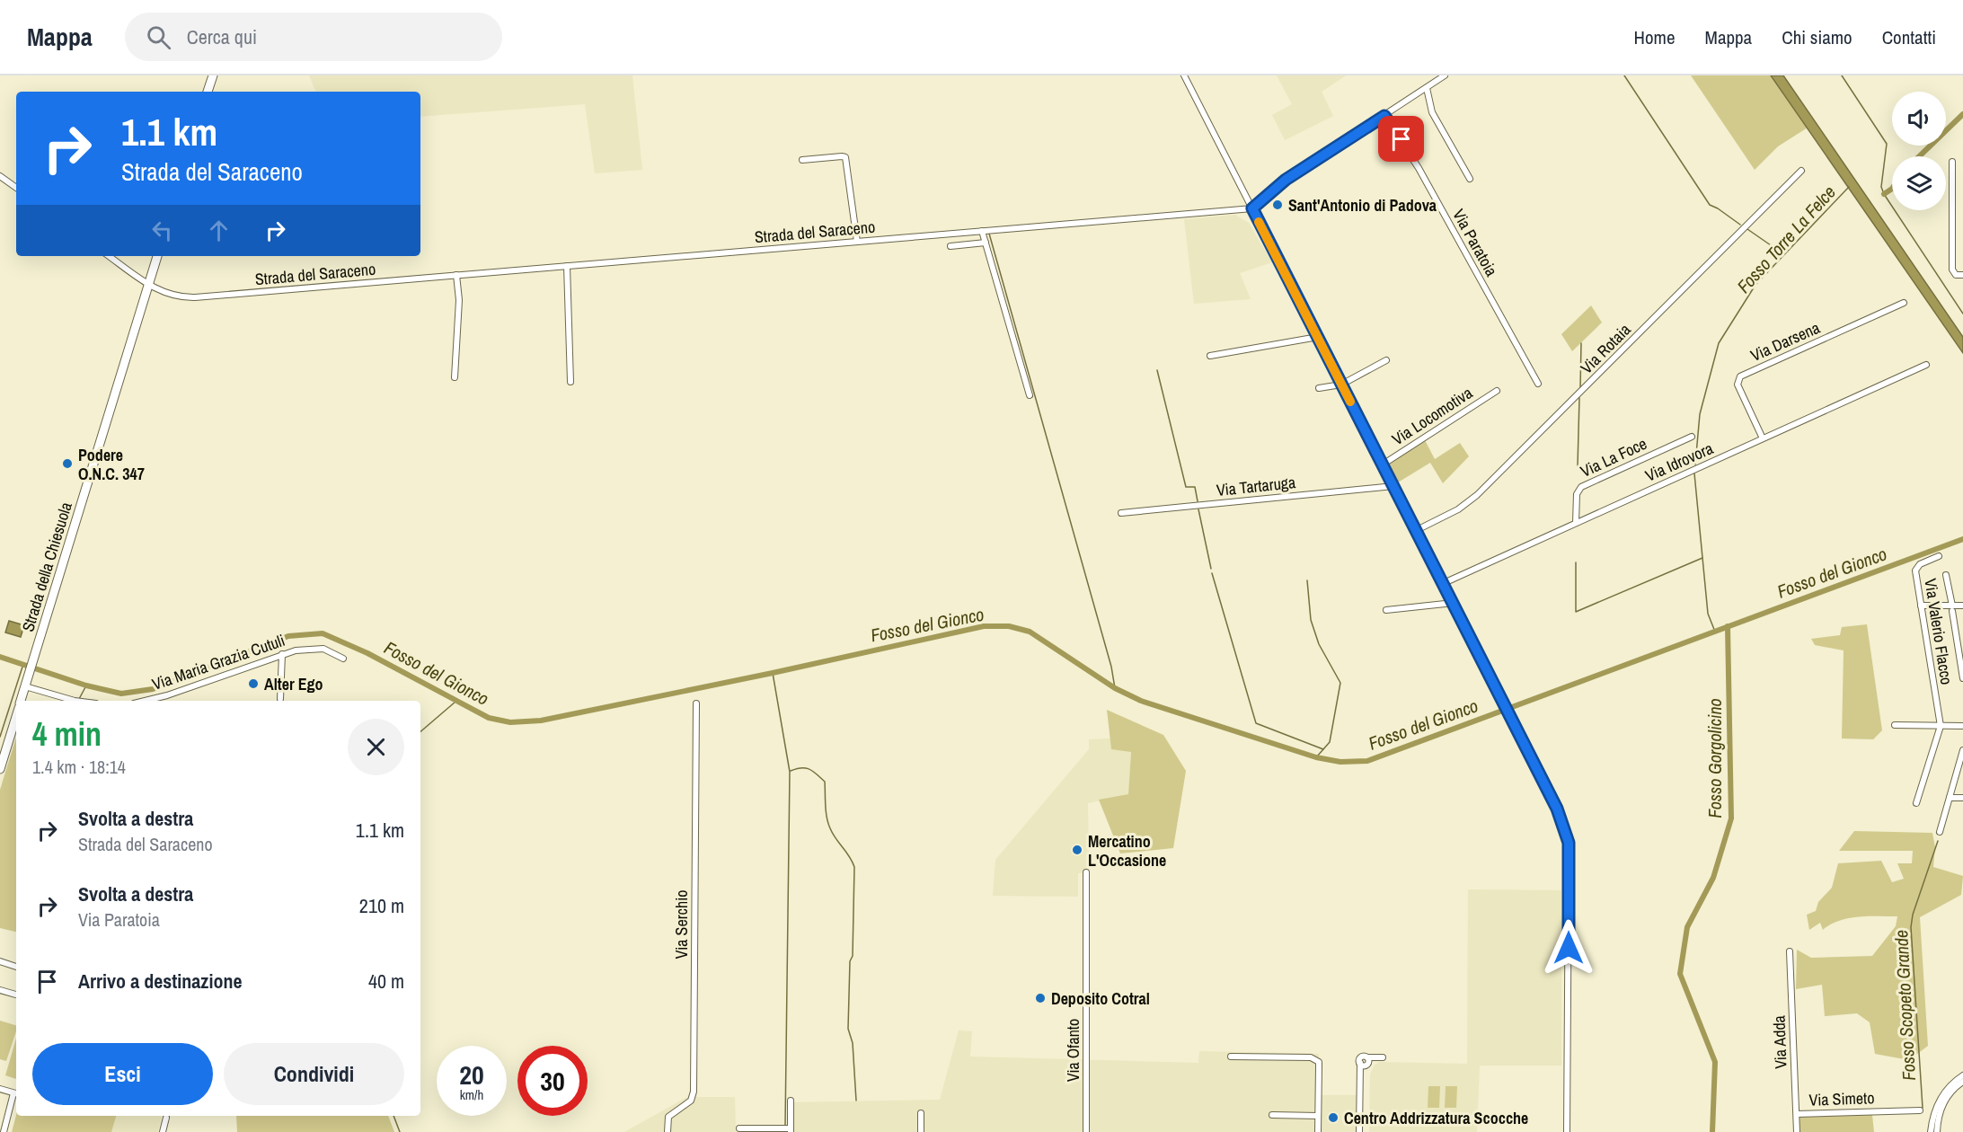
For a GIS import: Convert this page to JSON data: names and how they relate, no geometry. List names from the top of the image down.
{
  "streets": {
    "street": [
      "Strada del Saraceno",
      "Via Paratoia",
      "Via Darsena",
      "Via Rotaia",
      "Via Locomotiva",
      "Via La Foce",
      "Via Idrovora",
      "Via Tartaruga",
      "Strada della Chiesuola",
      "Via Valerio Flacco",
      "Via Maria Grazia Cutuli",
      "Via Serchio",
      "Via Adda",
      "Via Ofanto",
      "Via Simeto"
    ]
  },
  "crossings": [
    ["Strada del Saraceno", "Strada della Chiesuola"],
    ["Via Darsena", "Via Idrovora"],
    ["Via La Foce", "Via Idrovora"],
    ["Via Adda", "Via Simeto"]
  ],
  "water": [
    "Fosso Torre La Felce",
    "Fosso del Gionco",
    "Fosso Gorgolicino",
    "Fosso Scopeto Grande"
  ],
  "places": [
    "Sant'Antonio di Padova",
    "Podere O.N.C. 347",
    "Alter Ego",
    "Mercatino L'Occasione",
    "Deposito Cotral",
    "Centro Addrizzatura Scocche"
  ],
  "page": {
    "header": "Mappa",
    "search": "Cerca qui",
    "nav": [
      "Home",
      "Mappa",
      "Chi siamo",
      "Contatti"
    ],
    "turn": ["1.1 km", "Strada del Saraceno"],
    "heading": ["4 min", "1.4 km · 18:14"],
    "list": [
      {
        "name": "Svolta a destra",
        "note": "Strada del Saraceno",
        "value": "1.1 km"
      },
      {
        "name": "Svolta a destra",
        "note": "Via Paratoia",
        "value": "210 m"
      },
      {
        "name": "Arrivo a destinazione",
        "value": "40 m"
      }
    ],
    "buttons": ["Esci", "Condividi"],
    "speed": "20 km/h",
    "limit": "30"
  }
}
